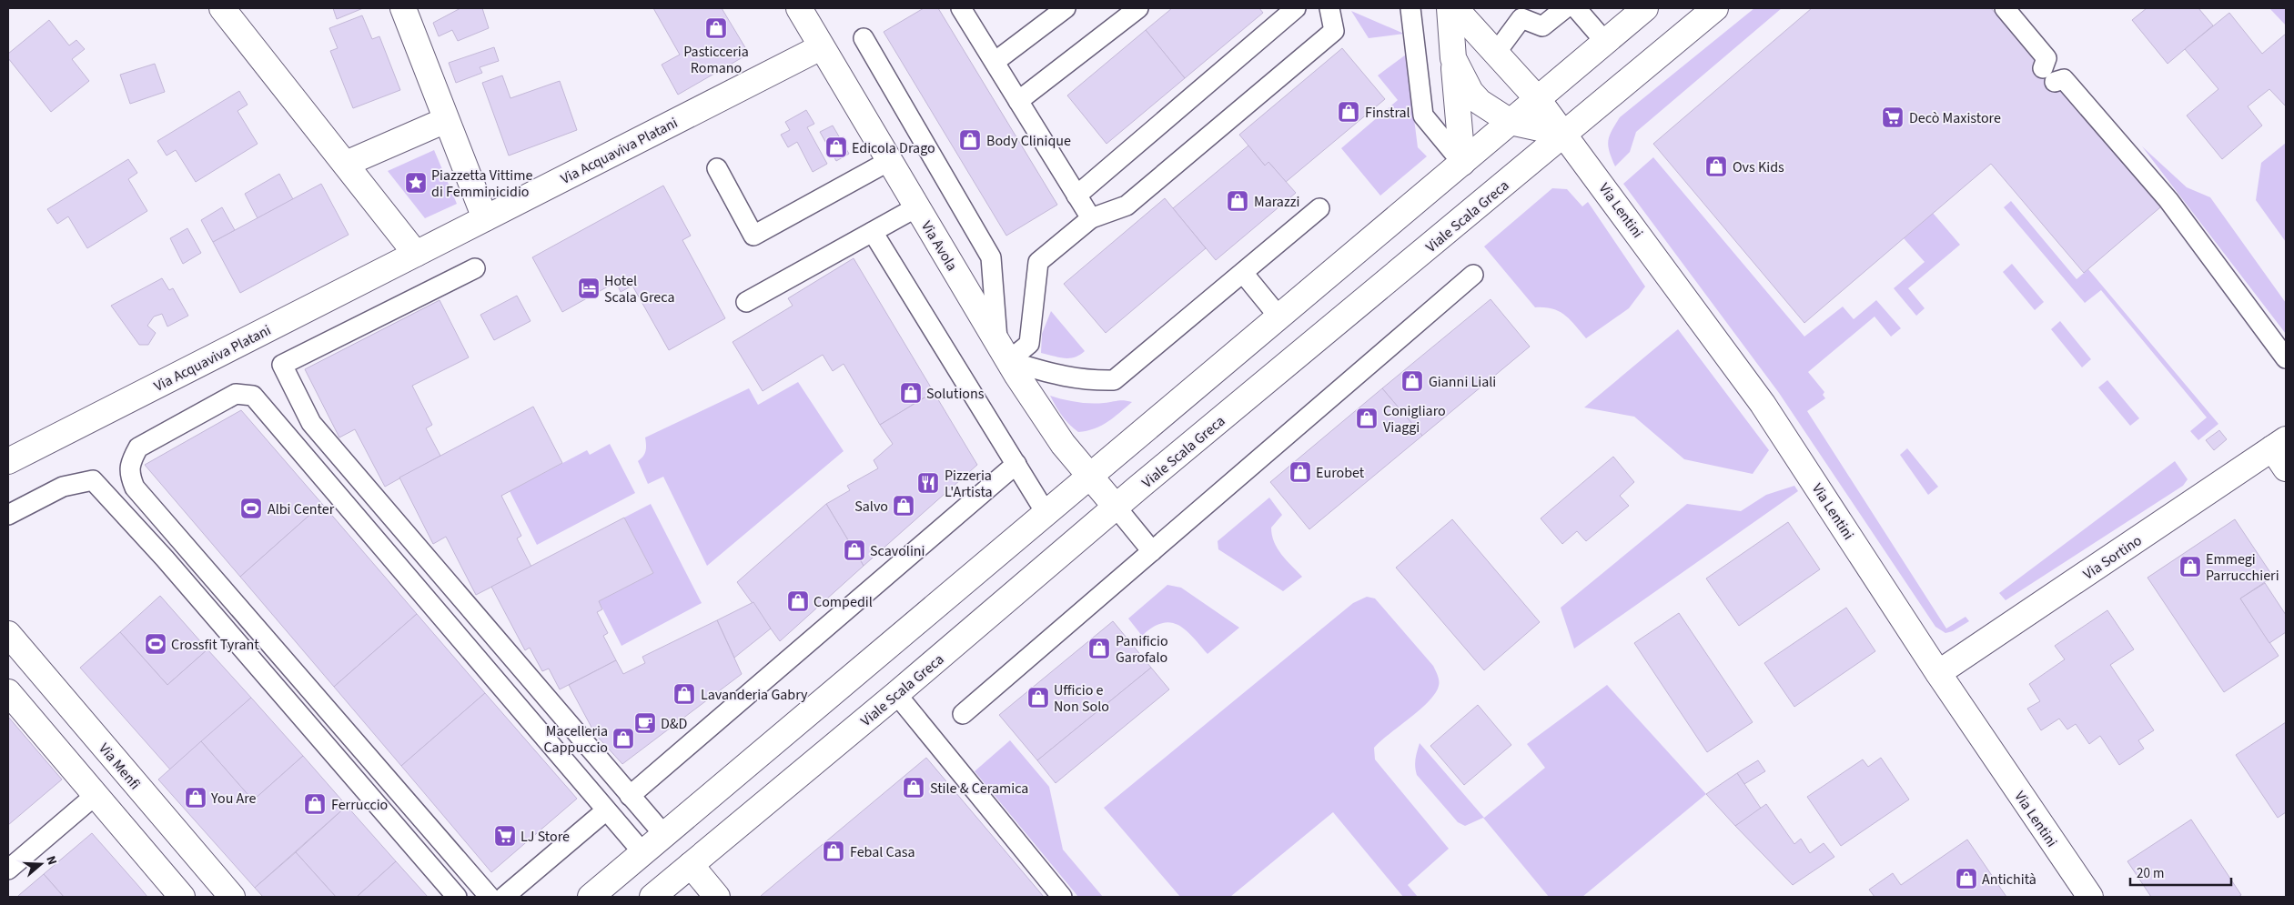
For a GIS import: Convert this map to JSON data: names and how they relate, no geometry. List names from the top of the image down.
{
  "streets": {
    "street": [
      "Via Acquaviva Platani",
      "Via Lentini",
      "Viale Scala Greca",
      "Via Avola",
      "Via Sortino",
      "Via Menfi"
    ]
  },
  "crossings": [
    ["Via Acquaviva Platani", "Via Avola"],
    ["Via Lentini", "Viale Scala Greca"],
    ["Via Lentini", "Via Sortino"],
    ["Viale Scala Greca", "Via Avola"]
  ],
  "places": {
    "shop": [
      "Pasticceria Romano",
      "Finstral",
      "Body Clinique",
      "Edicola Drago",
      "Ovs Kids",
      "Marazzi",
      "Gianni Liali",
      "Solutions",
      "Conigliaro Viaggi",
      "Eurobet",
      "Salvo",
      "Scavolini",
      "Emmegi Parrucchieri",
      "Compedil",
      "Panificio Garofalo",
      "Lavanderia Gabry",
      "Ufficio e Non Solo",
      "Macelleria Cappuccio",
      "Stile & Ceramica",
      "You Are",
      "Ferruccio",
      "Febal Casa",
      "Antichità"
    ],
    "supermarket": ["Decò Maxistore", "LJ Store"],
    "place": ["Piazzetta Vittime di Femminicidio"],
    "hotel": ["Hotel Scala Greca"],
    "restaurant": ["Pizzeria L'Artista"],
    "sports": ["Albi Center", "Crossfit Tyrant"],
    "cafe": ["D&D"]
  },
  "scale_bar": "20 m",
  "north": "right"
}
